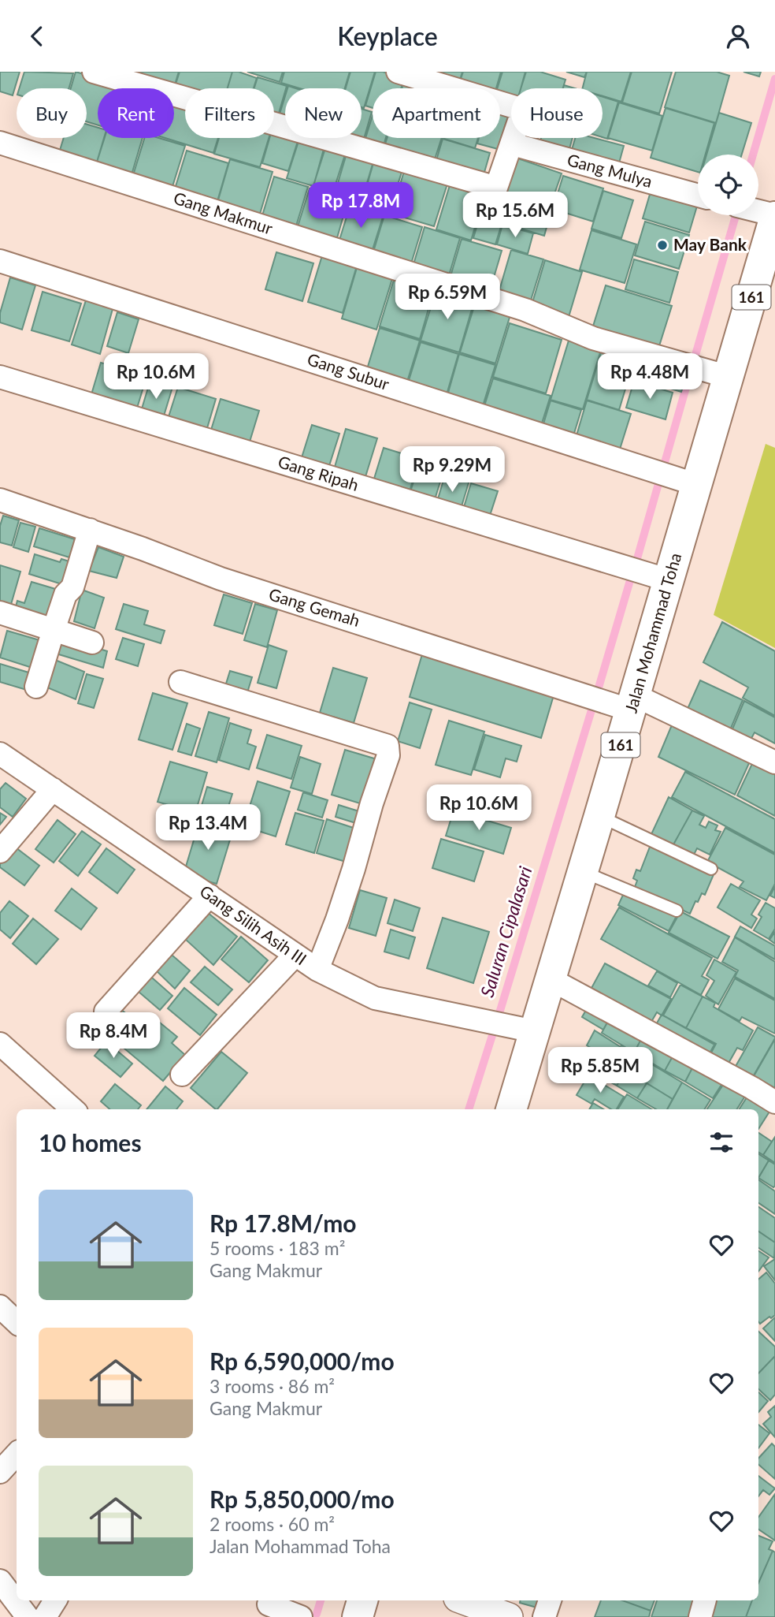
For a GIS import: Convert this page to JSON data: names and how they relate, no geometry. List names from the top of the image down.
{
  "streets": {
    "main road": ["161", "Jalan Mohammad Toha"],
    "street": [
      "Gang Mulya",
      "Gang Makmur",
      "Gang Subur",
      "Gang Ripah",
      "Gang Gemah",
      "Gang Silih Asih III"
    ]
  },
  "crossings": [
    ["Gang Makmur", "Jalan Mohammad Toha"],
    ["Gang Subur", "Jalan Mohammad Toha"],
    ["Gang Ripah", "Jalan Mohammad Toha"],
    ["Gang Gemah", "Jalan Mohammad Toha"],
    ["Jalan Mohammad Toha", "Gang Silih Asih III"]
  ],
  "water": ["Saluran Cipalasari"],
  "places": ["May Bank"],
  "page": {
    "header": "Keyplace",
    "chip": [
      "Buy",
      "Rent",
      "Filters",
      "New",
      "Apartment",
      "House"
    ],
    "price": [
      "Rp 17.8M",
      "Rp 15.6M",
      "Rp 6.59M",
      "Rp 10.6M",
      "Rp 4.48M",
      "Rp 9.29M",
      "Rp 10.6M",
      "Rp 13.4M",
      "Rp 8.4M",
      "Rp 5.85M"
    ],
    "heading": "10 homes",
    "list": [
      {
        "name": "Rp 17.8M/mo",
        "note": "5 rooms · 183 m² · Gang Makmur"
      },
      {
        "name": "Rp 6,590,000/mo",
        "note": "3 rooms · 86 m² · Gang Makmur"
      },
      {
        "name": "Rp 5,850,000/mo",
        "note": "2 rooms · 60 m² · Jalan Mohammad Toha"
      }
    ]
  }
}
